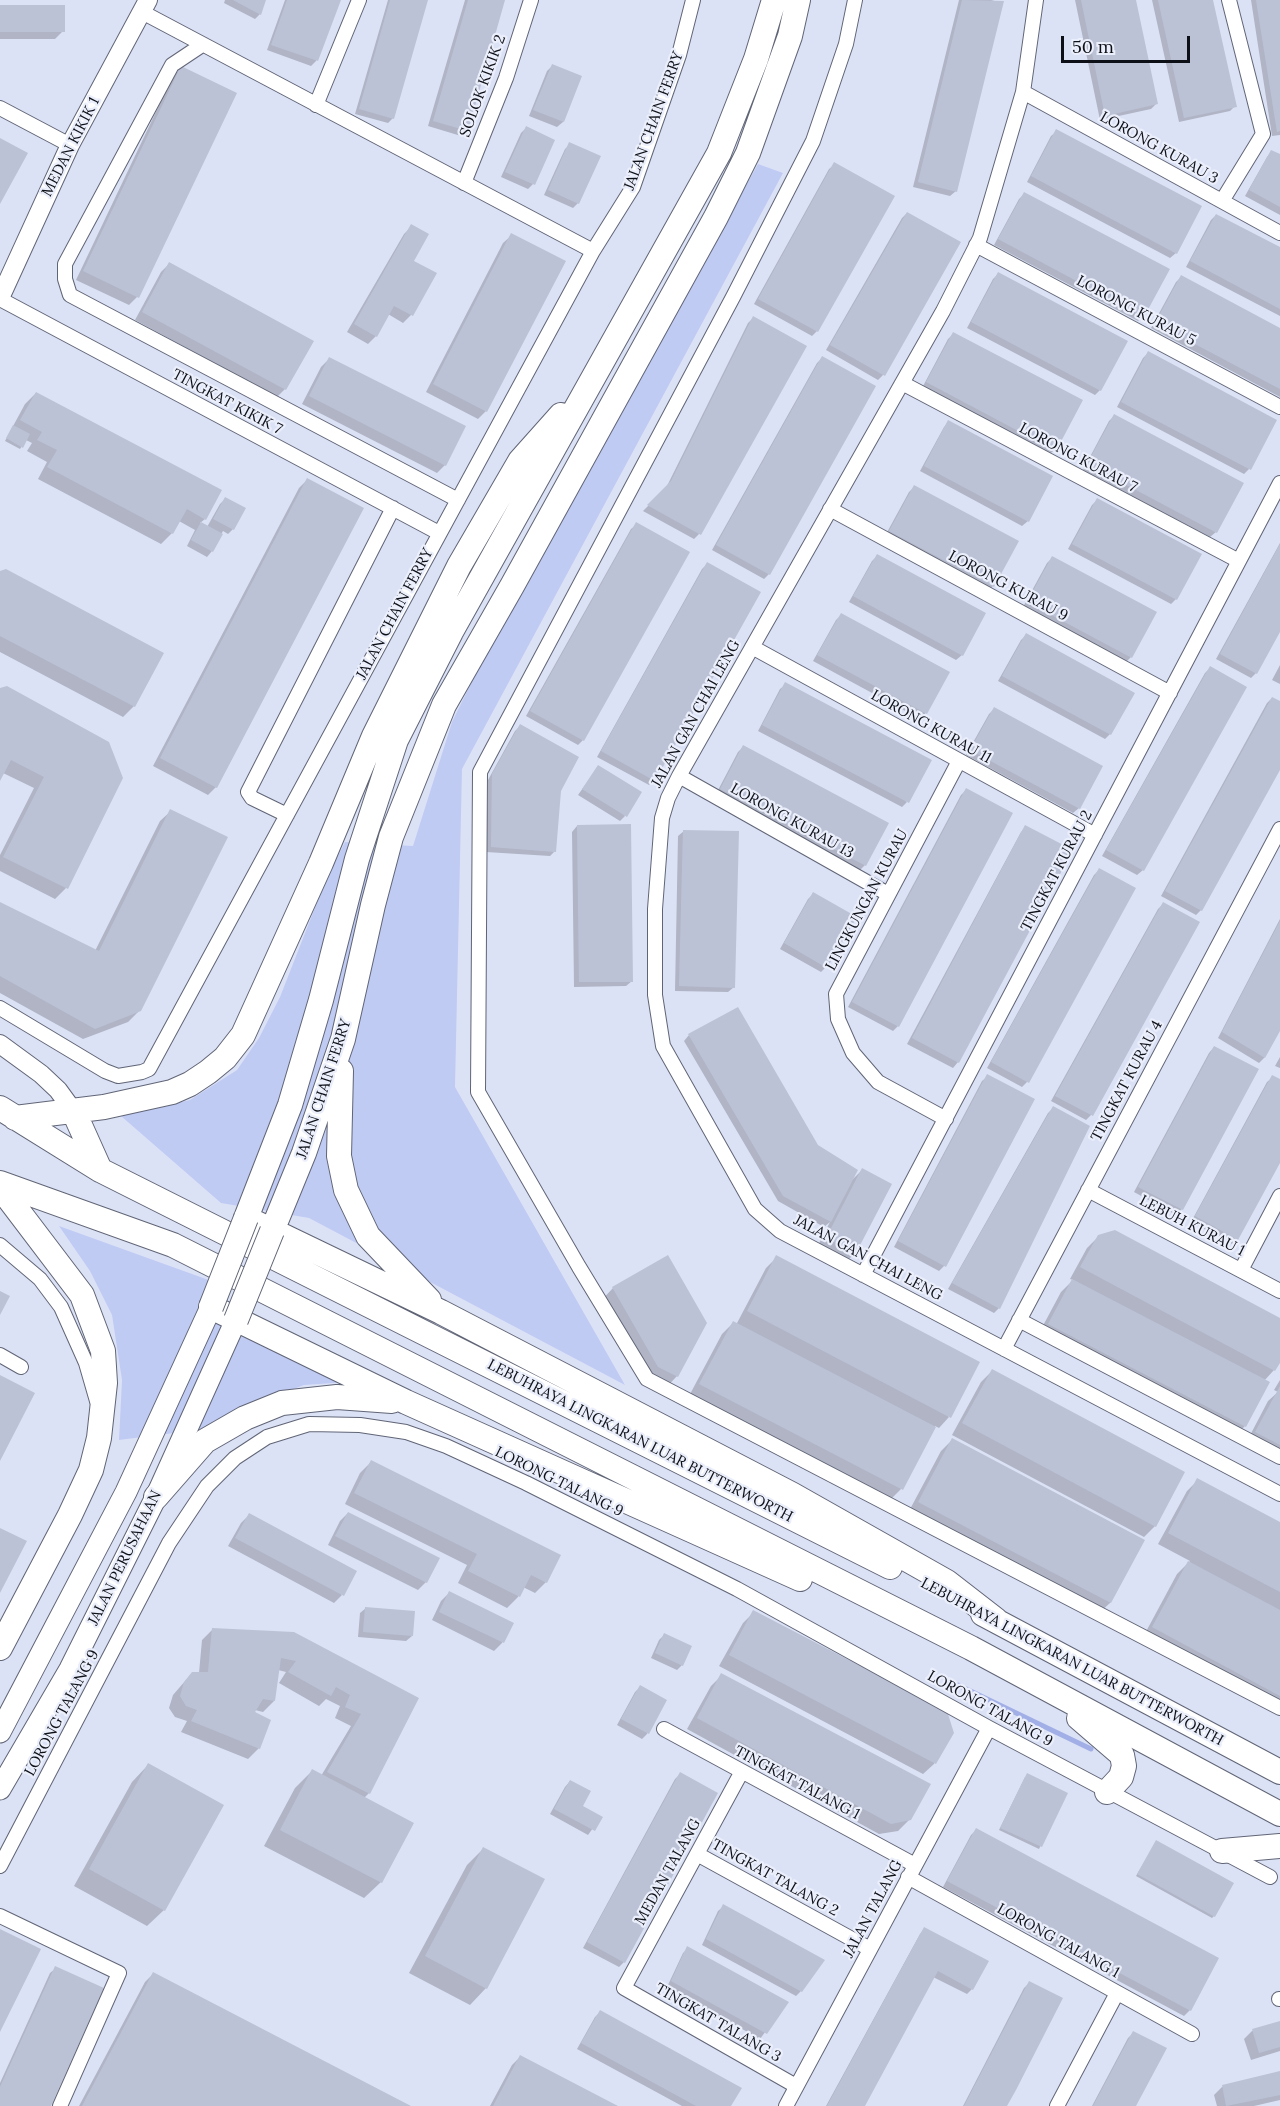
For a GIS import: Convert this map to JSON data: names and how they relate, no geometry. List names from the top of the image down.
{
  "streets": {
    "highway": ["JALAN CHAIN FERRY", "LEBUHRAYA LINGKARAN LUAR BUTTERWORTH"],
    "main road": ["JALAN PERUSAHAAN"],
    "street": [
      "SOLOK KIKIK 2",
      "MEDAN KIKIK 1",
      "LORONG KURAU 3",
      "LORONG KURAU 5",
      "TINGKAT KIKIK 7",
      "LORONG KURAU 7",
      "LORONG KURAU 9",
      "JALAN GAN CHAI LENG",
      "LORONG KURAU 11",
      "LORONG KURAU 13",
      "TINGKAT KURAU 2",
      "LINGKUNGAN KURAU",
      "TINGKAT KURAU 4",
      "LEBUH KURAU 1",
      "LORONG TALANG 9",
      "TINGKAT TALANG 1",
      "MEDAN TALANG",
      "TINGKAT TALANG 2",
      "JALAN TALANG",
      "LORONG TALANG 1",
      "TINGKAT TALANG 3"
    ]
  },
  "crossings": [
    ["JALAN CHAIN FERRY", "TINGKAT KIKIK 7"],
    ["JALAN CHAIN FERRY", "JALAN PERUSAHAAN"],
    ["MEDAN KIKIK 1", "TINGKAT KIKIK 7"],
    ["LORONG KURAU 3", "JALAN GAN CHAI LENG"],
    ["LORONG KURAU 5", "JALAN GAN CHAI LENG"],
    ["LORONG KURAU 7", "JALAN GAN CHAI LENG"],
    ["LORONG KURAU 7", "TINGKAT KURAU 2"],
    ["LORONG KURAU 9", "JALAN GAN CHAI LENG"],
    ["LORONG KURAU 9", "TINGKAT KURAU 2"],
    ["JALAN GAN CHAI LENG", "LORONG KURAU 11"],
    ["JALAN GAN CHAI LENG", "LORONG KURAU 13"],
    ["JALAN GAN CHAI LENG", "TINGKAT KURAU 2"],
    ["JALAN GAN CHAI LENG", "TINGKAT KURAU 4"],
    ["LORONG KURAU 11", "TINGKAT KURAU 2"],
    ["LORONG KURAU 11", "LINGKUNGAN KURAU"],
    ["LORONG KURAU 13", "LINGKUNGAN KURAU"],
    ["TINGKAT KURAU 2", "LINGKUNGAN KURAU"],
    ["TINGKAT KURAU 4", "LEBUH KURAU 1"],
    ["LORONG TALANG 9", "JALAN TALANG"],
    ["TINGKAT TALANG 1", "MEDAN TALANG"],
    ["TINGKAT TALANG 1", "JALAN TALANG"],
    ["TINGKAT TALANG 1", "LORONG TALANG 1"],
    ["MEDAN TALANG", "TINGKAT TALANG 2"],
    ["MEDAN TALANG", "TINGKAT TALANG 3"],
    ["TINGKAT TALANG 2", "JALAN TALANG"],
    ["JALAN TALANG", "LORONG TALANG 1"],
    ["JALAN TALANG", "TINGKAT TALANG 3"]
  ],
  "scale_bar": "50 m"
}
